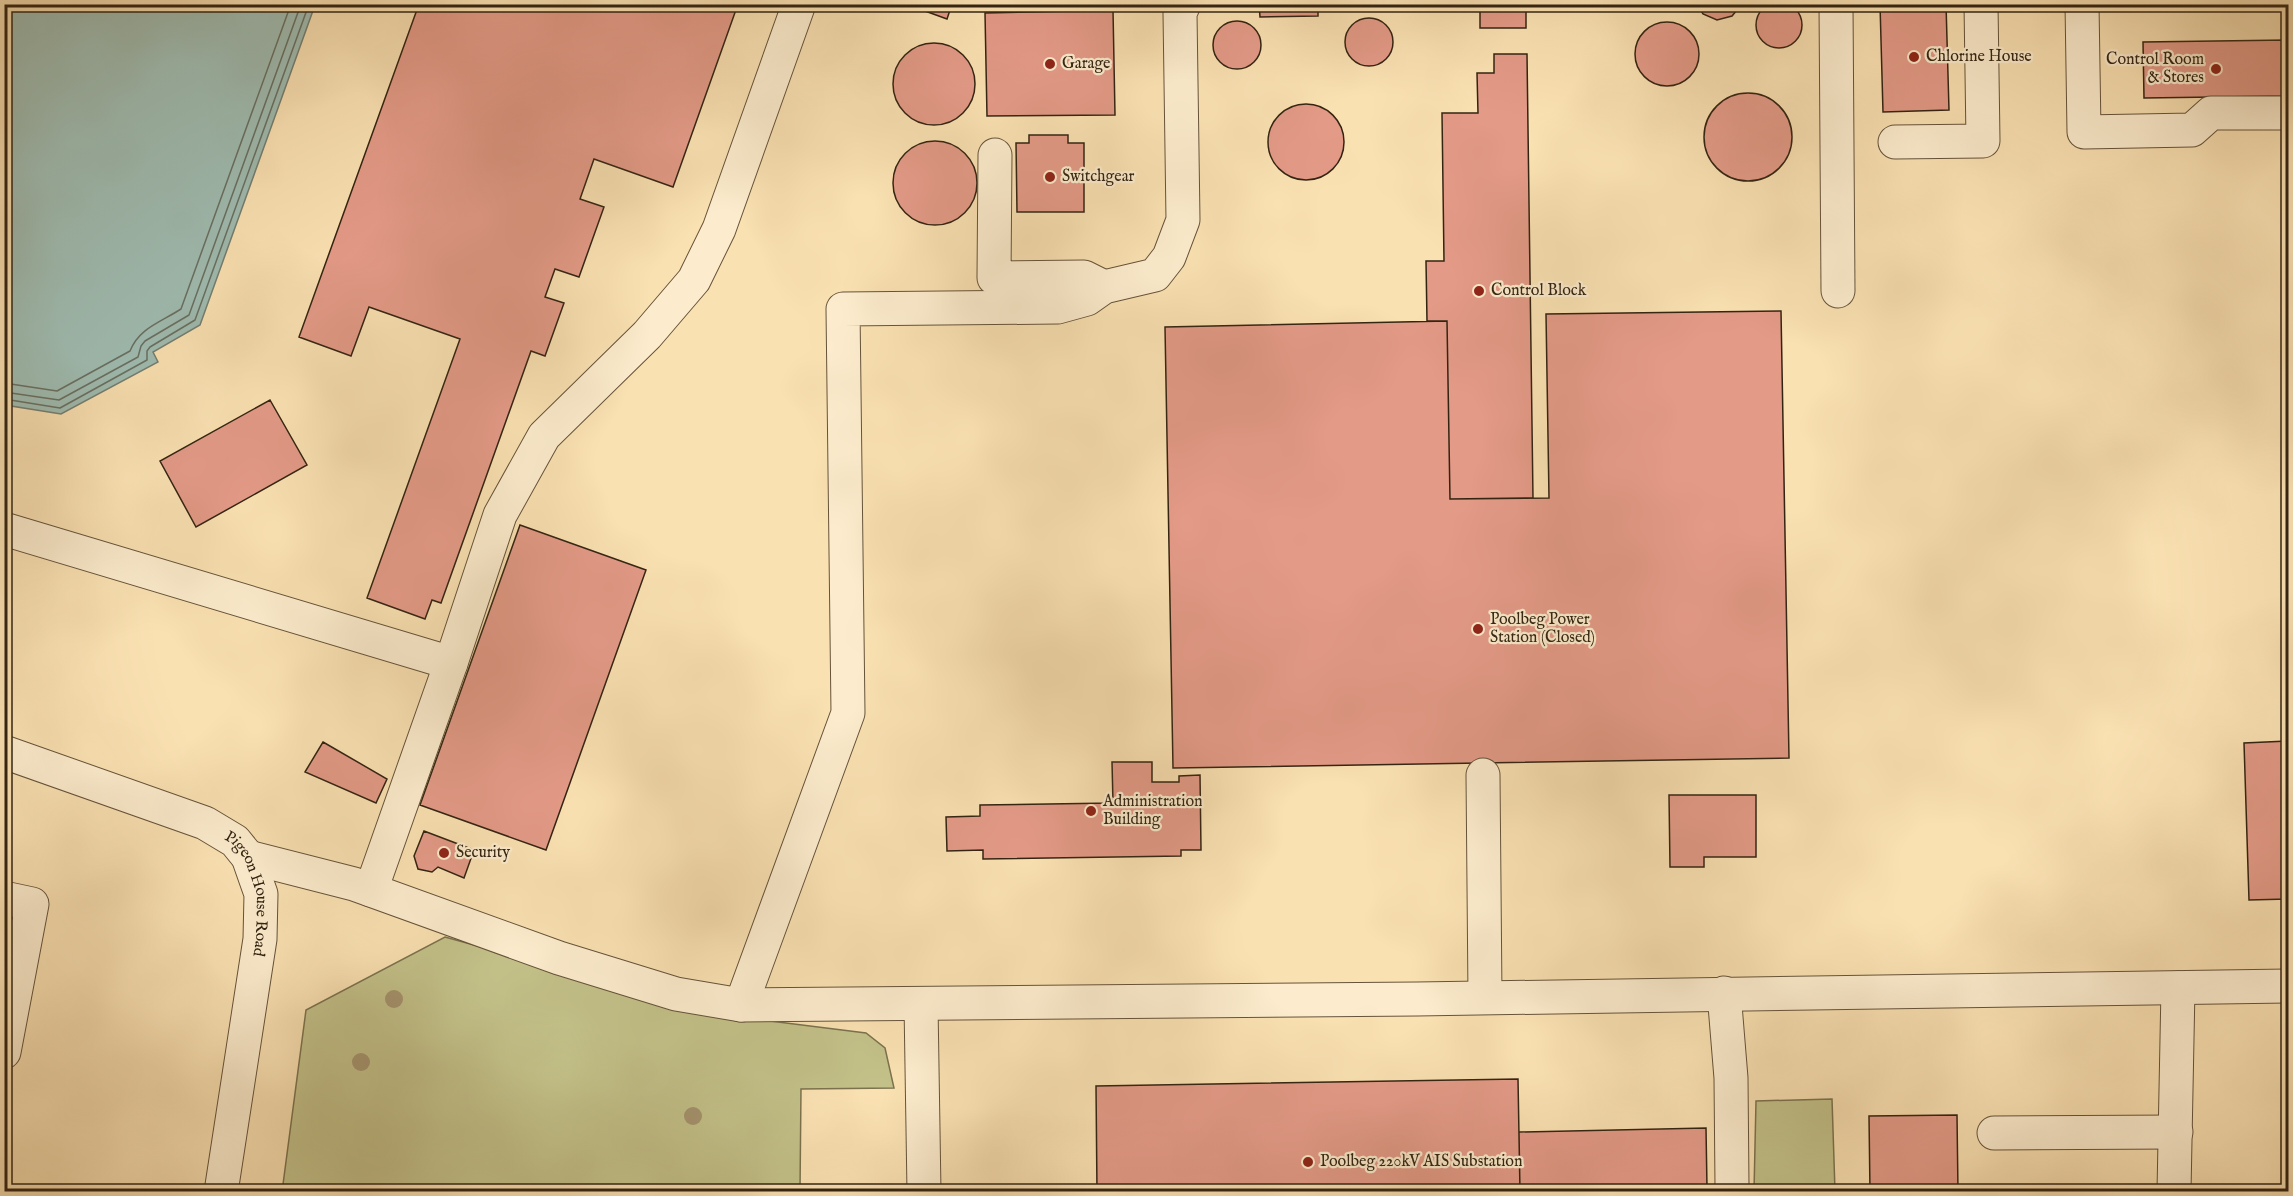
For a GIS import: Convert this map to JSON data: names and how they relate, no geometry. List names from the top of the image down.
{
  "streets": {
    "street": ["Pigeon House Road"]
  },
  "places": [
    "Chlorine House",
    "Garage",
    "Control Room & Stores",
    "Switchgear",
    "Control Block",
    "Poolbeg Power Station (Closed)",
    "Administration Building",
    "Security",
    "Poolbeg 220kV AIS Substation"
  ]
}
